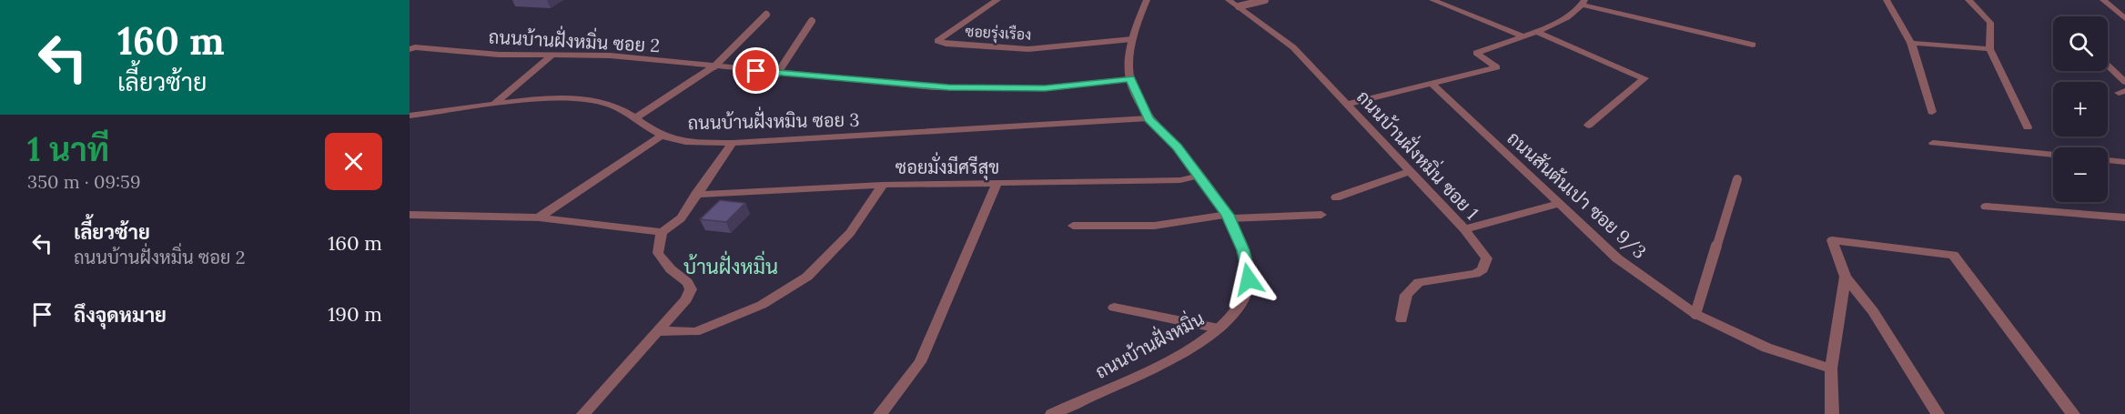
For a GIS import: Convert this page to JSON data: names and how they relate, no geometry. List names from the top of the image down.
{
  "streets": {
    "street": [
      "ซอยรุ่งเรือง",
      "ถนนบ้านฝั่งหมิ่น ซอย 2",
      "ถนนบ้านฝั่งหมิน ซอย 3",
      "ถนนบ้านฝั่งหมิ่น ซอย 1",
      "ซอยมั่งมีศรีสุข",
      "ถนนสันต้นเปา ซอย 9/3",
      "ถนนบ้านฝั่งหมิ่น"
    ]
  },
  "crossings": [
    ["ซอยรุ่งเรือง", "ถนนบ้านฝั่งหมิ่น"],
    ["ถนนบ้านฝั่งหมิ่น ซอย 2", "ถนนบ้านฝั่งหมิ่น"],
    ["ถนนบ้านฝั่งหมิน ซอย 3", "ถนนบ้านฝั่งหมิ่น"],
    ["ซอยมั่งมีศรีสุข", "ถนนบ้านฝั่งหมิ่น"]
  ],
  "districts": ["บ้านฝั่งหมิ่น"],
  "page": {
    "turn": ["160 m", "เลี้ยวซ้าย"],
    "map_buttons": ["+", "−"],
    "heading": ["1 นาที", "350 m · 09:59"],
    "list": [
      {
        "name": "เลี้ยวซ้าย",
        "note": "ถนนบ้านฝั่งหมิ่น ซอย 2",
        "value": "160 m"
      },
      {
        "name": "ถึงจุดหมาย",
        "value": "190 m"
      }
    ]
  }
}
